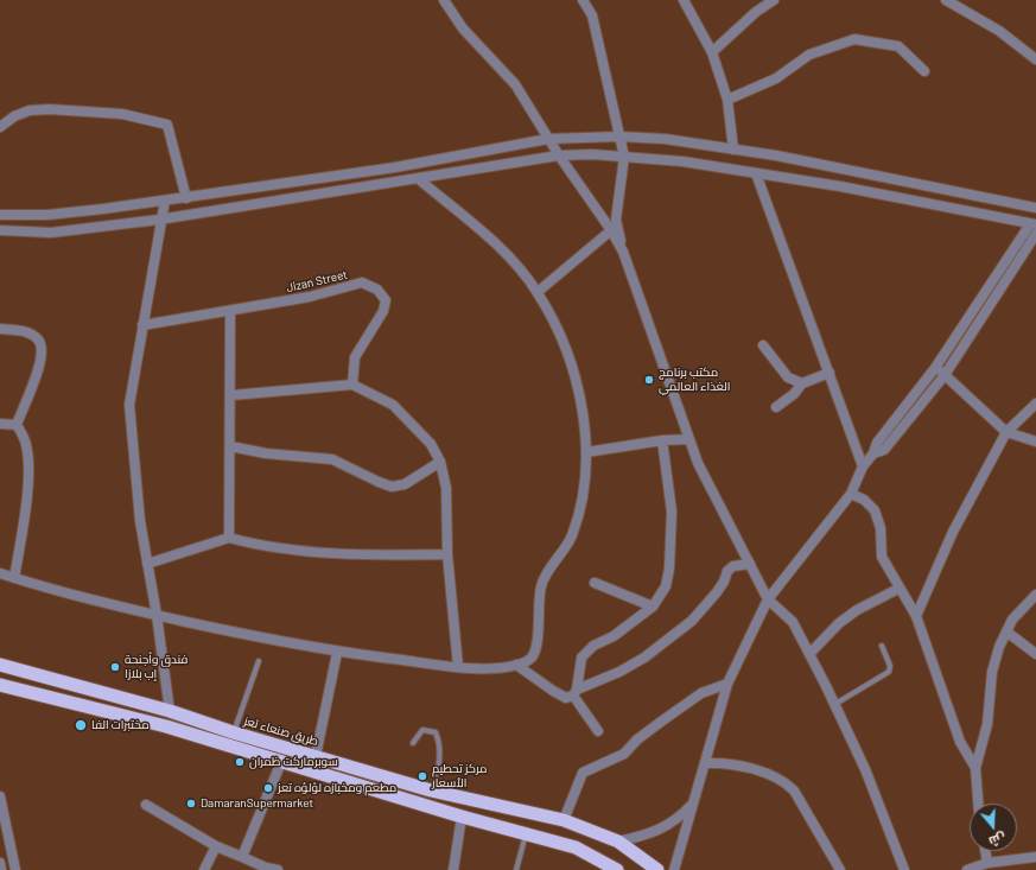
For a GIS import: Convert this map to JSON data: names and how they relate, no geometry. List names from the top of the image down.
{
  "streets": {
    "highway": ["طريق صنعاء تعز"],
    "street": ["Jizan Street"]
  },
  "places": [
    "مكتب برنامج الغذاء العالمي",
    "فندق وأجنحة إب بلازا",
    "مختبرات الفا",
    "سوبرماركت ظمران",
    "مركز تحطيم الأسعار",
    "مطعم ومخبازه لؤلؤه تعز",
    "DamaranSupermarket"
  ],
  "north": "bottom"
}
